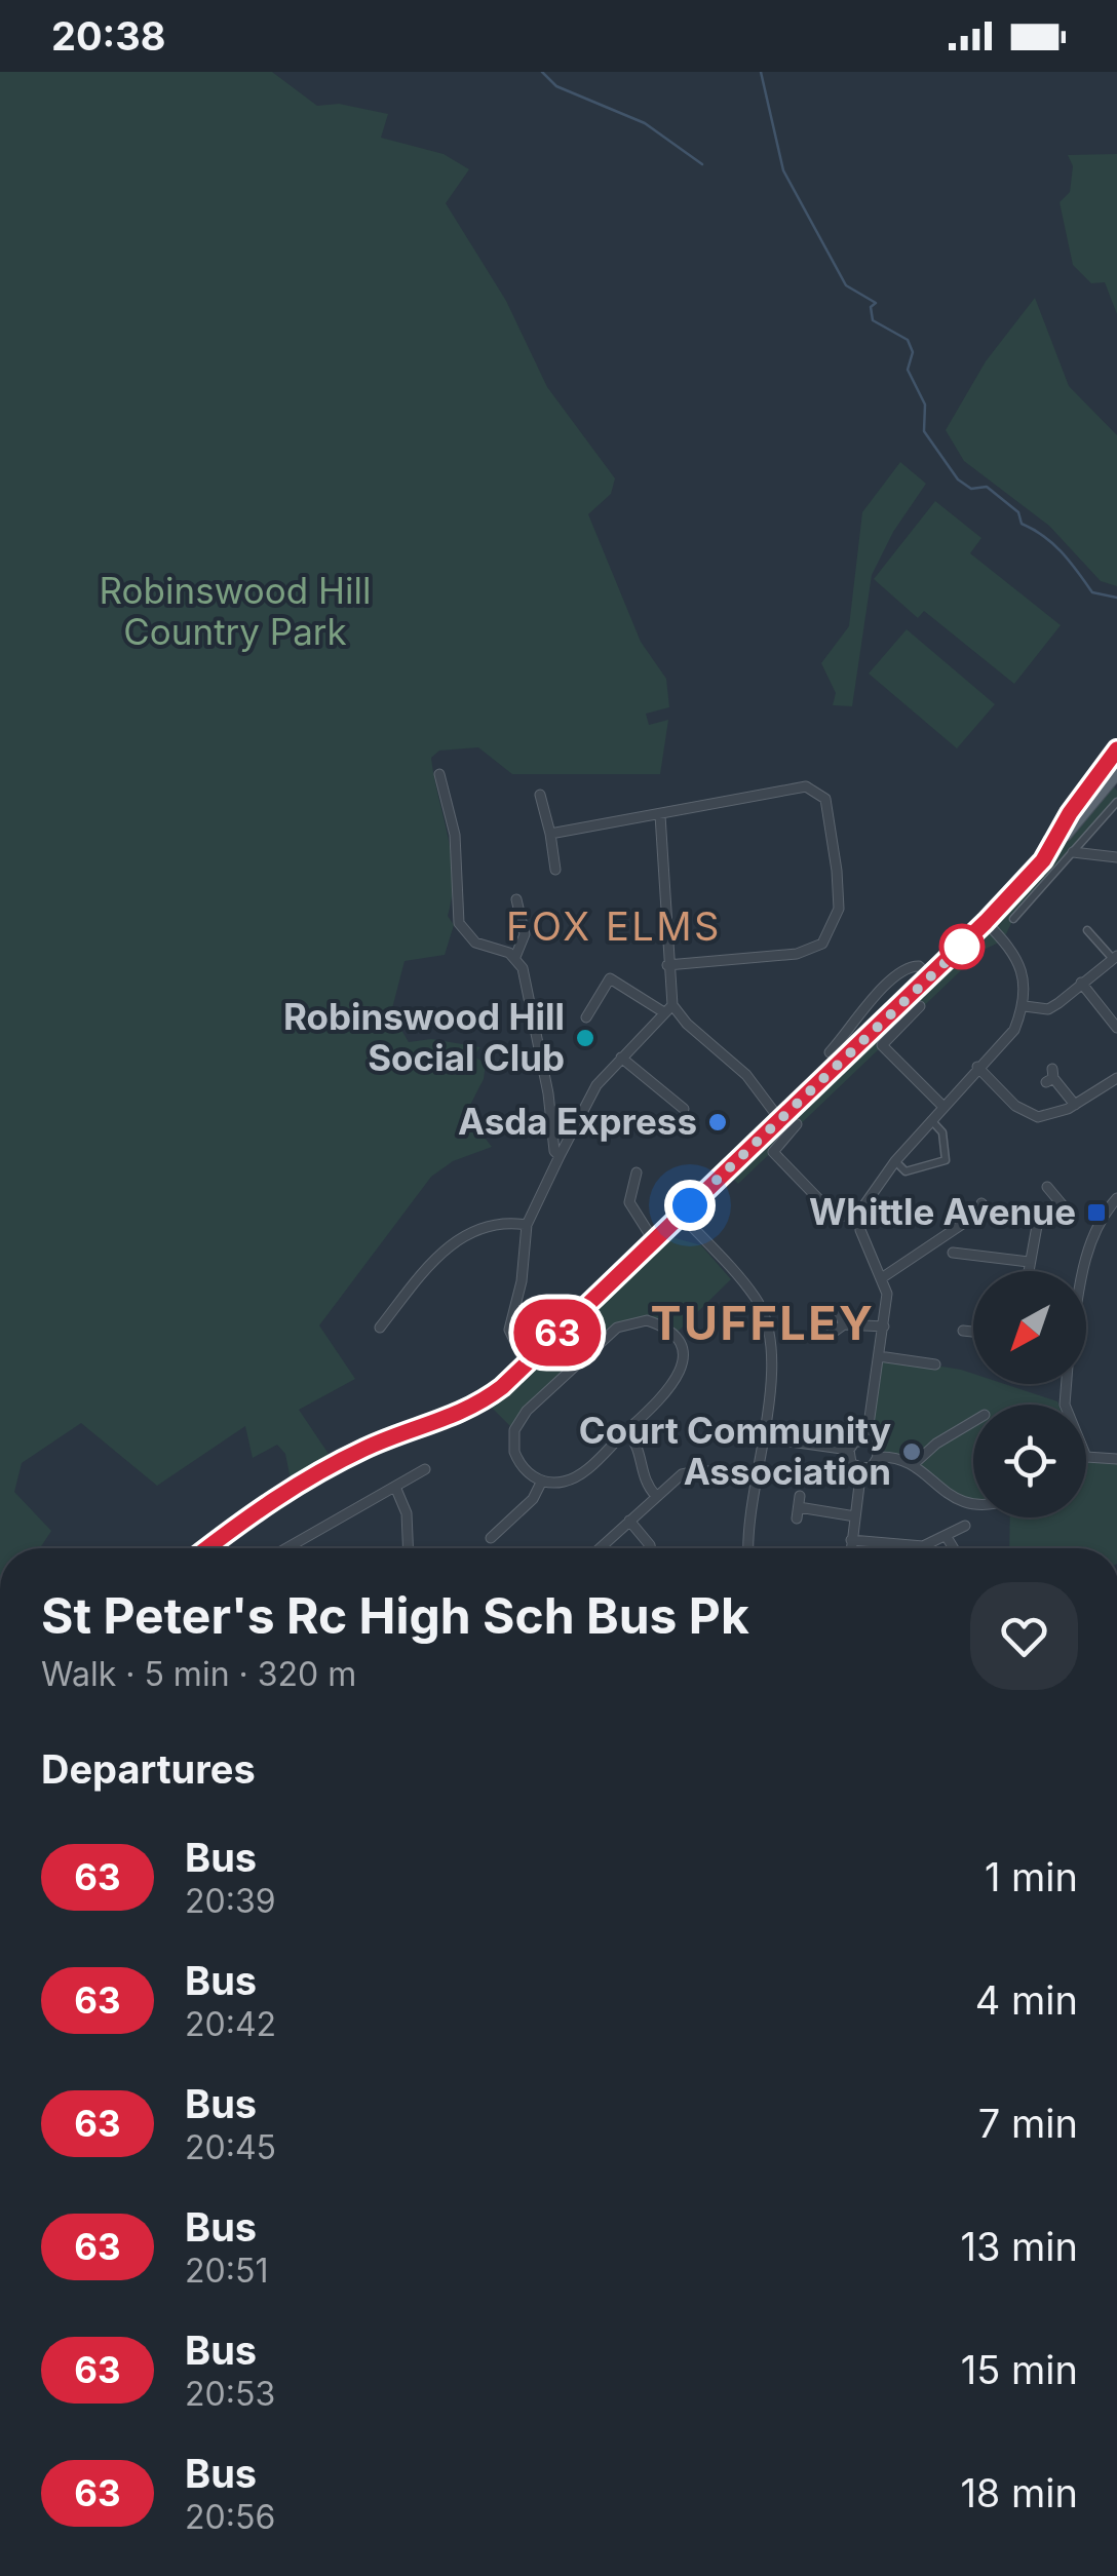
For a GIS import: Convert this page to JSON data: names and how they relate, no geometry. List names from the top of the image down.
{
  "districts": ["FOX ELMS", "TUFFLEY"],
  "parks": ["Robinswood Hill Country Park"],
  "places": {
    "other": ["Robinswood Hill Social Club", "Asda Express", "Court Community Association"],
    "transit": ["Whittle Avenue"]
  },
  "lines": ["bus line 63"],
  "north": "bottom left",
  "page": {
    "status": "20:38",
    "on_map": "63",
    "heading": [
      ["St Peter's Rc High Sch Bus Pk", "Walk · 5 min · 320 m"],
      "Departures"
    ],
    "list": [
      {
        "mark": "63",
        "name": "Bus",
        "note": "20:39",
        "value": "1 min"
      },
      {
        "mark": "63",
        "name": "Bus",
        "note": "20:42",
        "value": "4 min"
      },
      {
        "mark": "63",
        "name": "Bus",
        "note": "20:45",
        "value": "7 min"
      },
      {
        "mark": "63",
        "name": "Bus",
        "note": "20:51",
        "value": "13 min"
      },
      {
        "mark": "63",
        "name": "Bus",
        "note": "20:53",
        "value": "15 min"
      },
      {
        "mark": "63",
        "name": "Bus",
        "note": "20:56",
        "value": "18 min"
      }
    ]
  }
}
